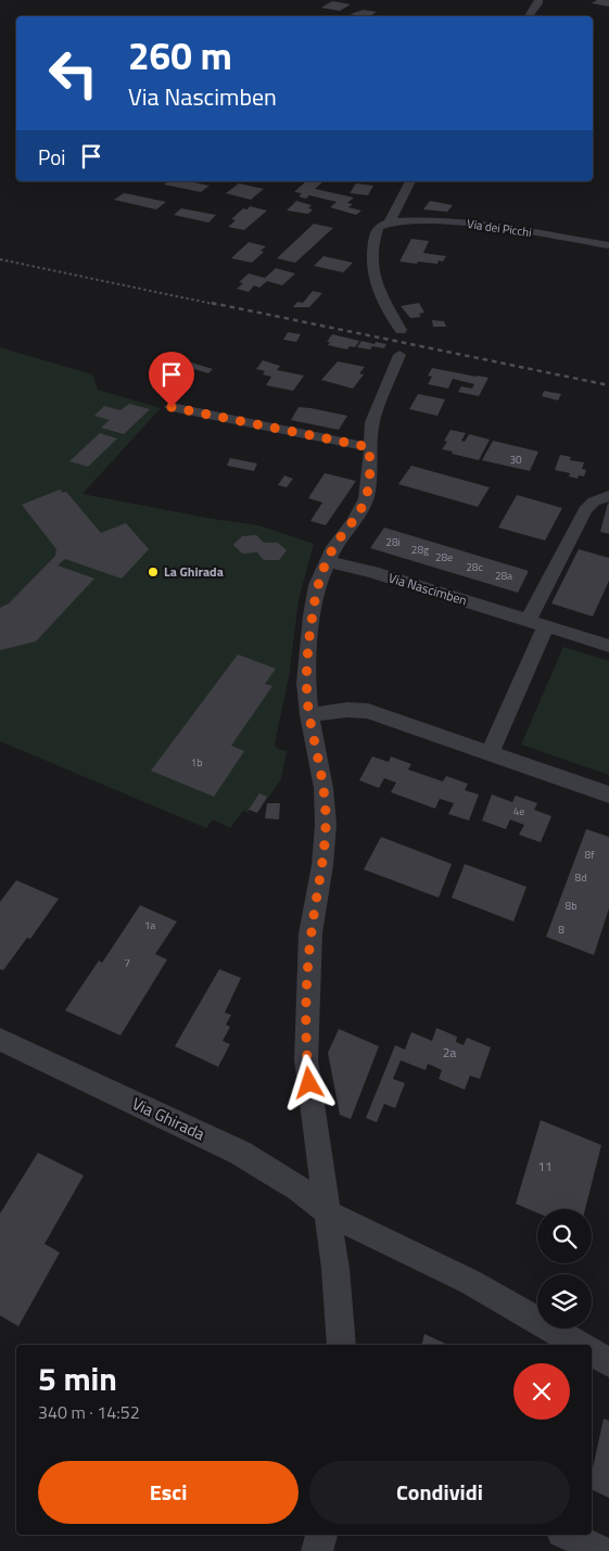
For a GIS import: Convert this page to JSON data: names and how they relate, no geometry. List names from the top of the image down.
{
  "streets": {
    "street": ["Via dei Picchi", "Via Nascimben", "Via Ghirada"]
  },
  "places": ["La Ghirada"],
  "house_numbers": [
    "30",
    "28i",
    "28g",
    "28e",
    "28c",
    "28a",
    "1b",
    "4e",
    "8f",
    "8d",
    "8b",
    "1a",
    "8",
    "7",
    "2a",
    "11"
  ],
  "page": {
    "turn": ["260 m", "Via Nascimben"],
    "then": "Poi",
    "heading": ["5 min", "340 m · 14:52"],
    "buttons": ["Esci", "Condividi"]
  }
}
